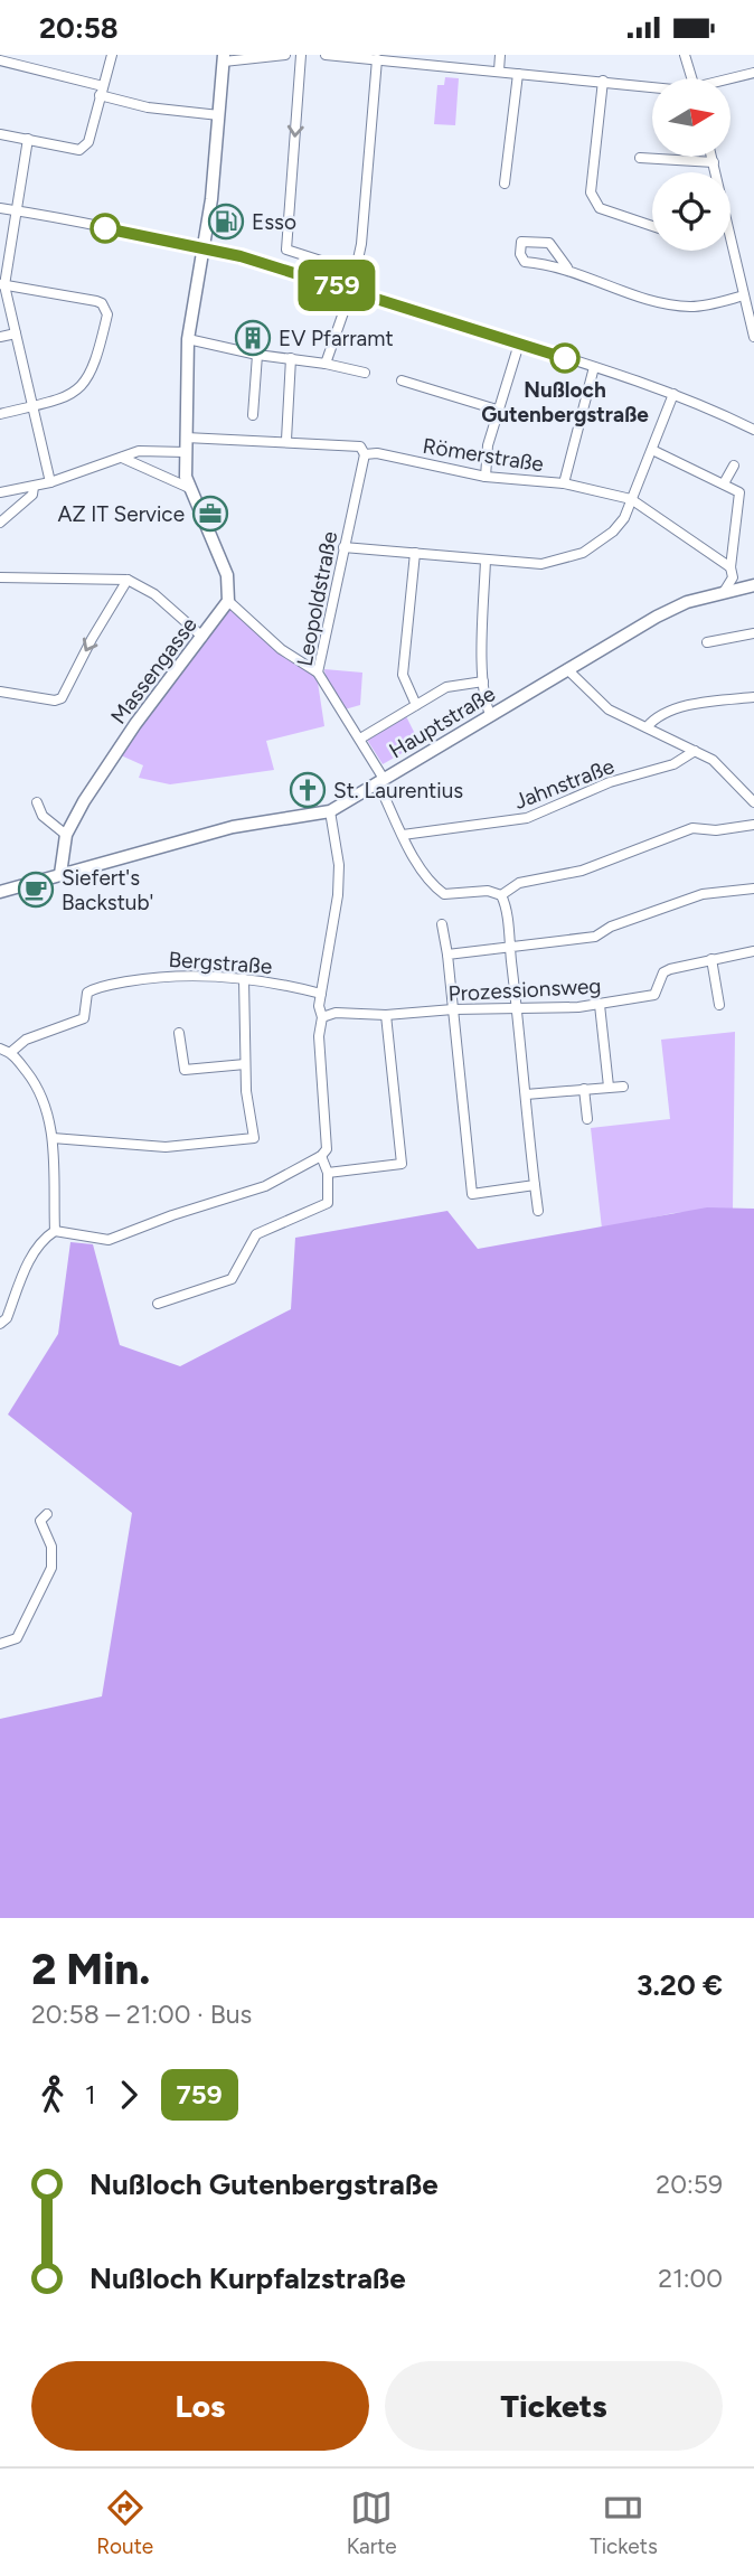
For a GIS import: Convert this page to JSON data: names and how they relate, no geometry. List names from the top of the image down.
{
  "streets": {
    "main road": ["Massengasse", "Hauptstraße"],
    "street": [
      "Römerstraße",
      "Leopoldstraße",
      "Jahnstraße",
      "Bergstraße",
      "Prozessionsweg"
    ]
  },
  "crossings": [
    ["Römerstraße", "Leopoldstraße"],
    ["Leopoldstraße", "Hauptstraße"],
    ["Massengasse", "Hauptstraße"]
  ],
  "places": {
    "fuel station": ["Esso"],
    "building": ["EV Pfarramt"],
    "other": ["Nußloch Gutenbergstraße"],
    "office": ["AZ IT Service"],
    "church": ["St. Laurentius"],
    "cafe": ["Siefert's Backstub'"]
  },
  "lines": ["bus line 759"],
  "north": "right",
  "page": {
    "status": "20:58",
    "on_map": "759",
    "heading": ["2 Min.", "20:58 – 21:00 · Bus", "3.20 €"],
    "legs": ["1", "759"],
    "list": [
      {
        "name": "Nußloch Gutenbergstraße",
        "value": "20:59"
      },
      {
        "name": "Nußloch Kurpfalzstraße",
        "value": "21:00"
      }
    ],
    "buttons": ["Los", "Tickets"],
    "tabs": ["Route", "Karte", "Tickets"]
  }
}
